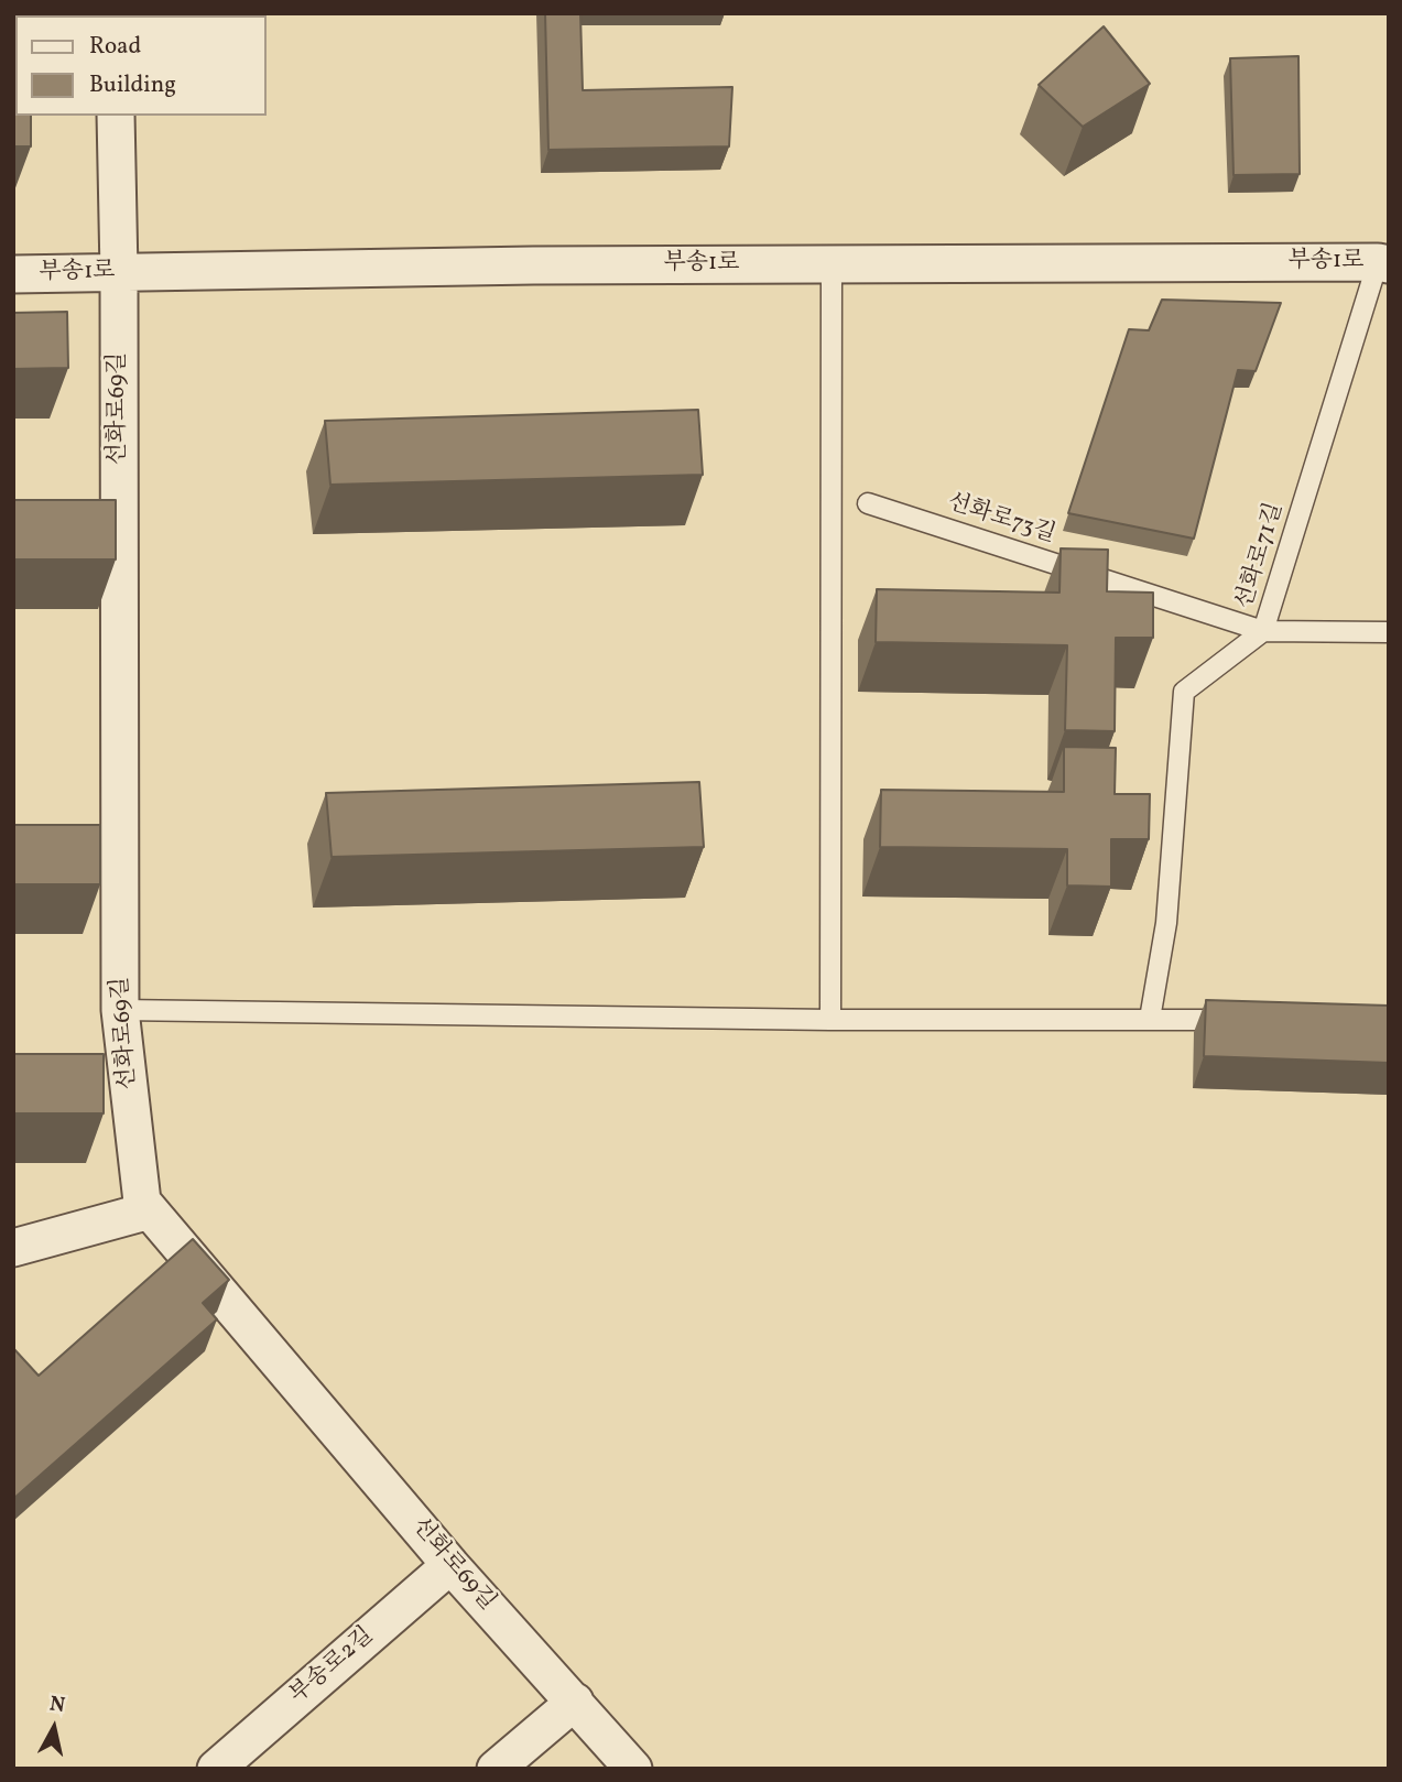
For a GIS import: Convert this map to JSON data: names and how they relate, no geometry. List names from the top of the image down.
{
  "streets": {
    "street": ["부송1로", "선화로69길", "부송로2길"],
    "lane": ["선화로73길", "선화로71길"]
  },
  "crossings": [
    ["부송1로", "선화로69길"],
    ["부송1로", "선화로71길"],
    ["선화로69길", "부송로2길"],
    ["선화로73길", "선화로71길"]
  ],
  "legend": ["Road", "Building"],
  "north": "top"
}
